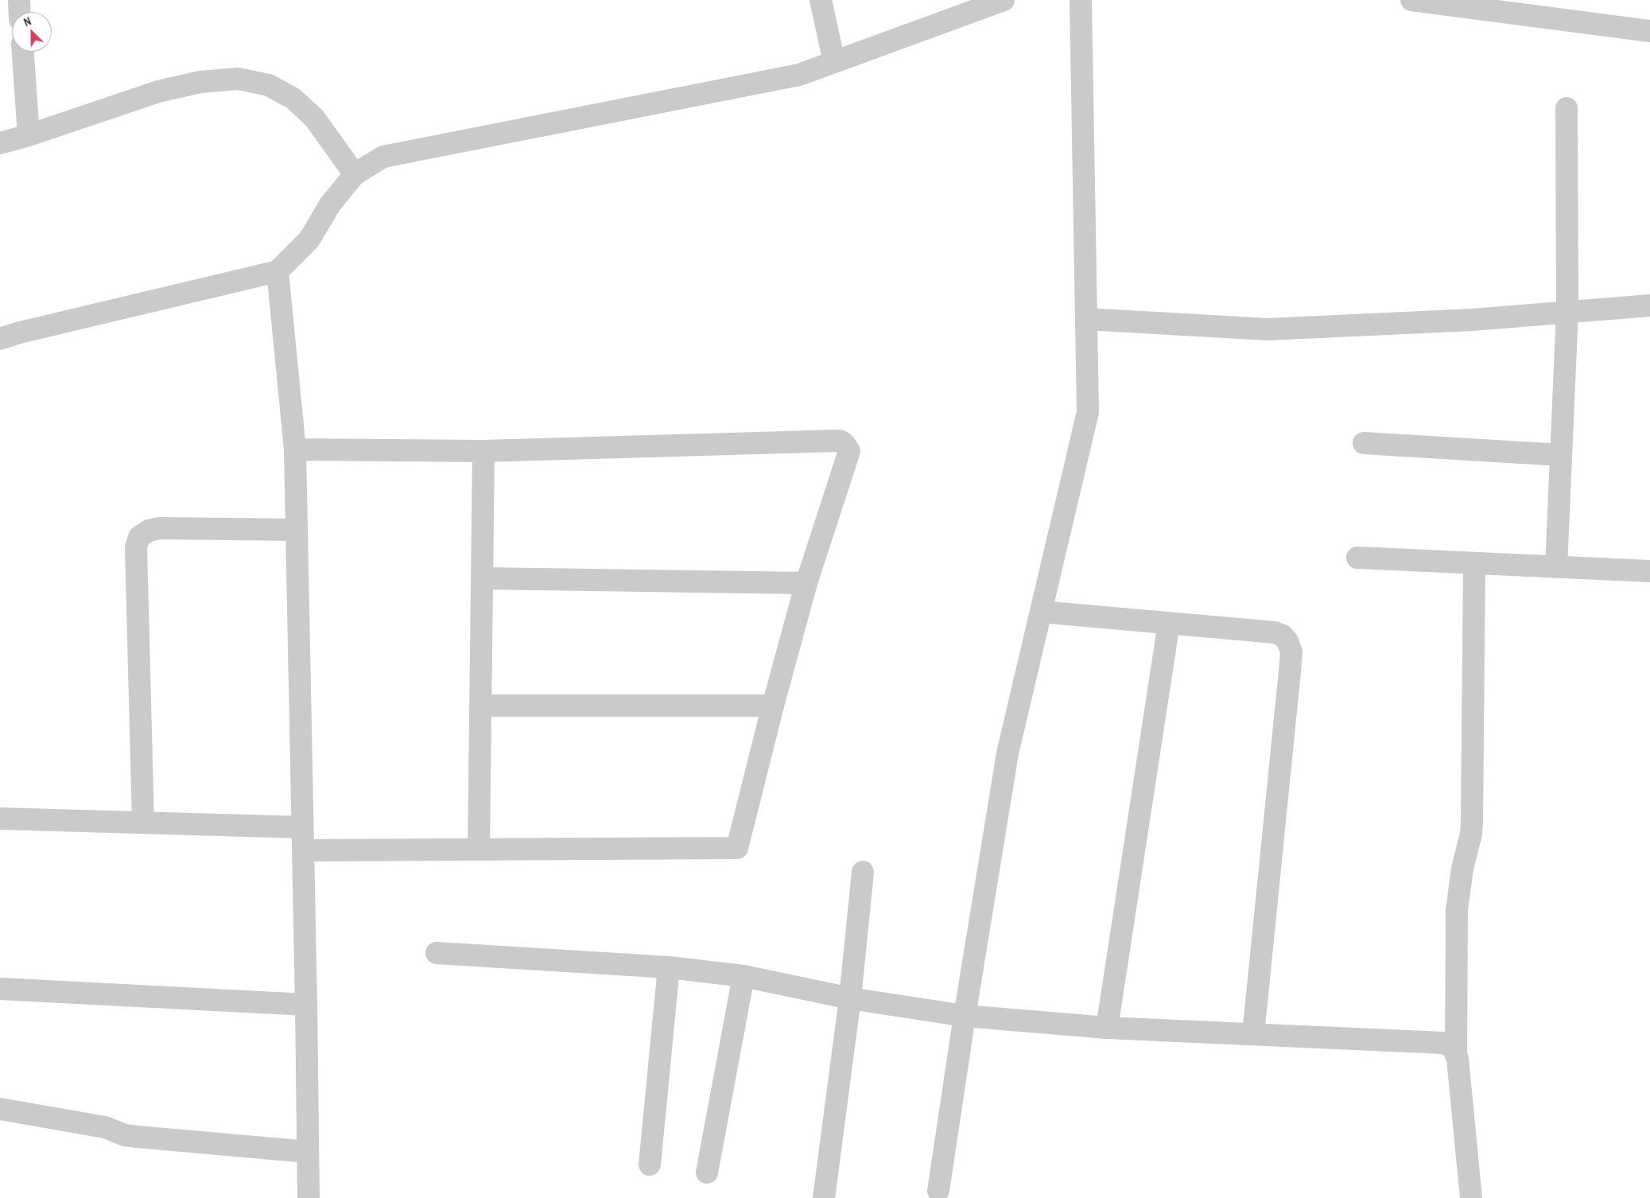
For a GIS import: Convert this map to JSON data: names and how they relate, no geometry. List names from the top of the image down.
{
  "north": "top left"
}
